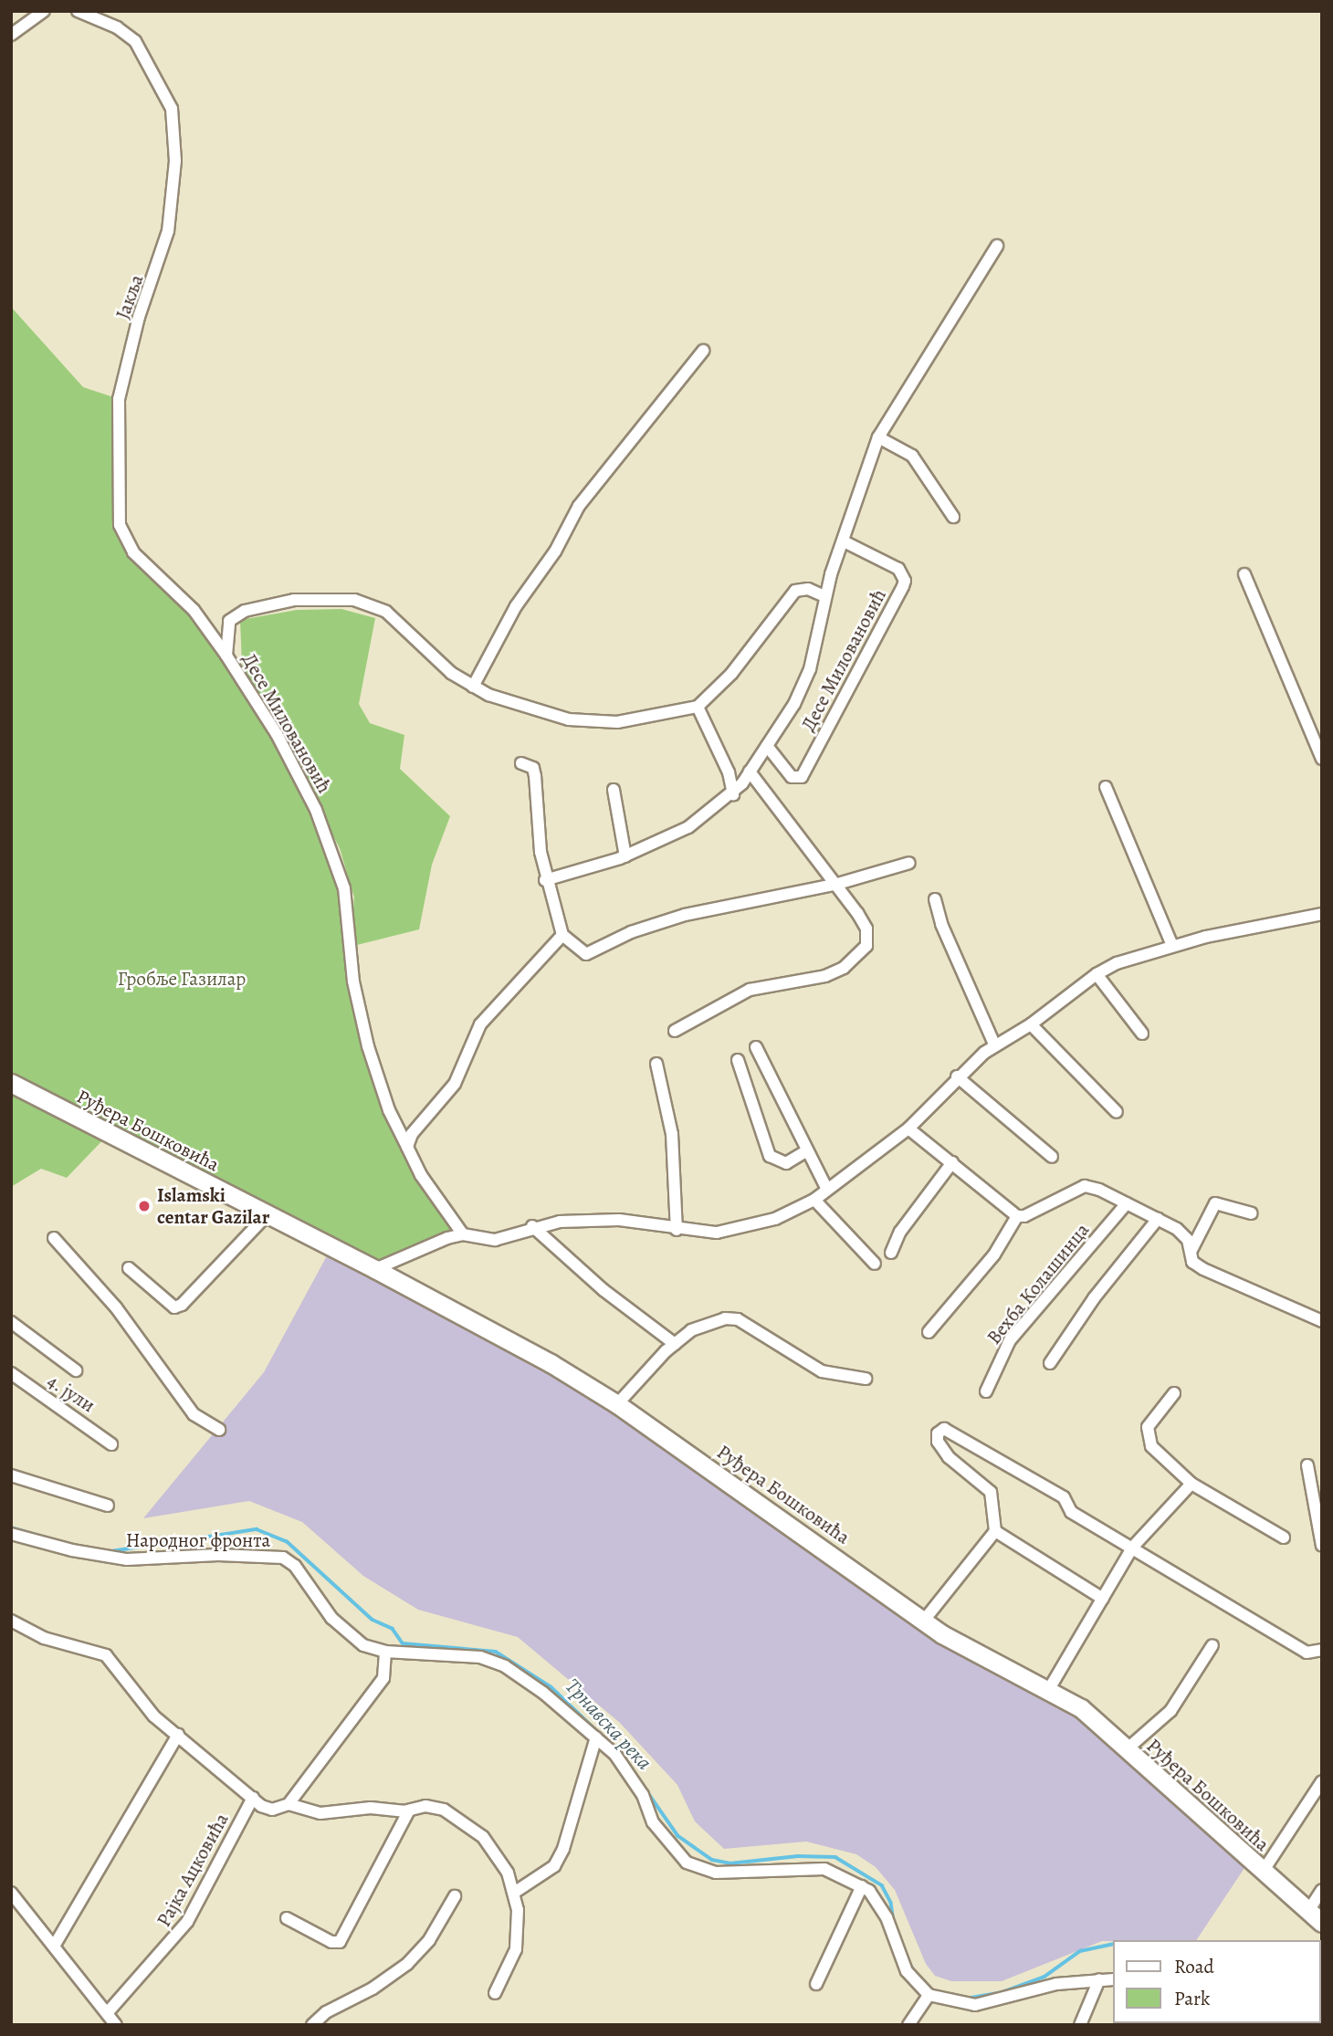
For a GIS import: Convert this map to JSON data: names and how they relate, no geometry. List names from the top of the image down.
{
  "streets": {
    "main road": ["Руђера Бошковића"],
    "street": [
      "Јакља",
      "Десе Миловановић",
      "Вехба Колашинца",
      "4. јули",
      "Народног фронта",
      "Рајка Ацковића"
    ]
  },
  "crossings": [
    ["Јакља", "Десе Миловановић"]
  ],
  "water": ["Трнавска река"],
  "parks": ["Гробље Газилар"],
  "places": ["Islamski centar Gazilar"],
  "legend": ["Road", "Park"]
}
